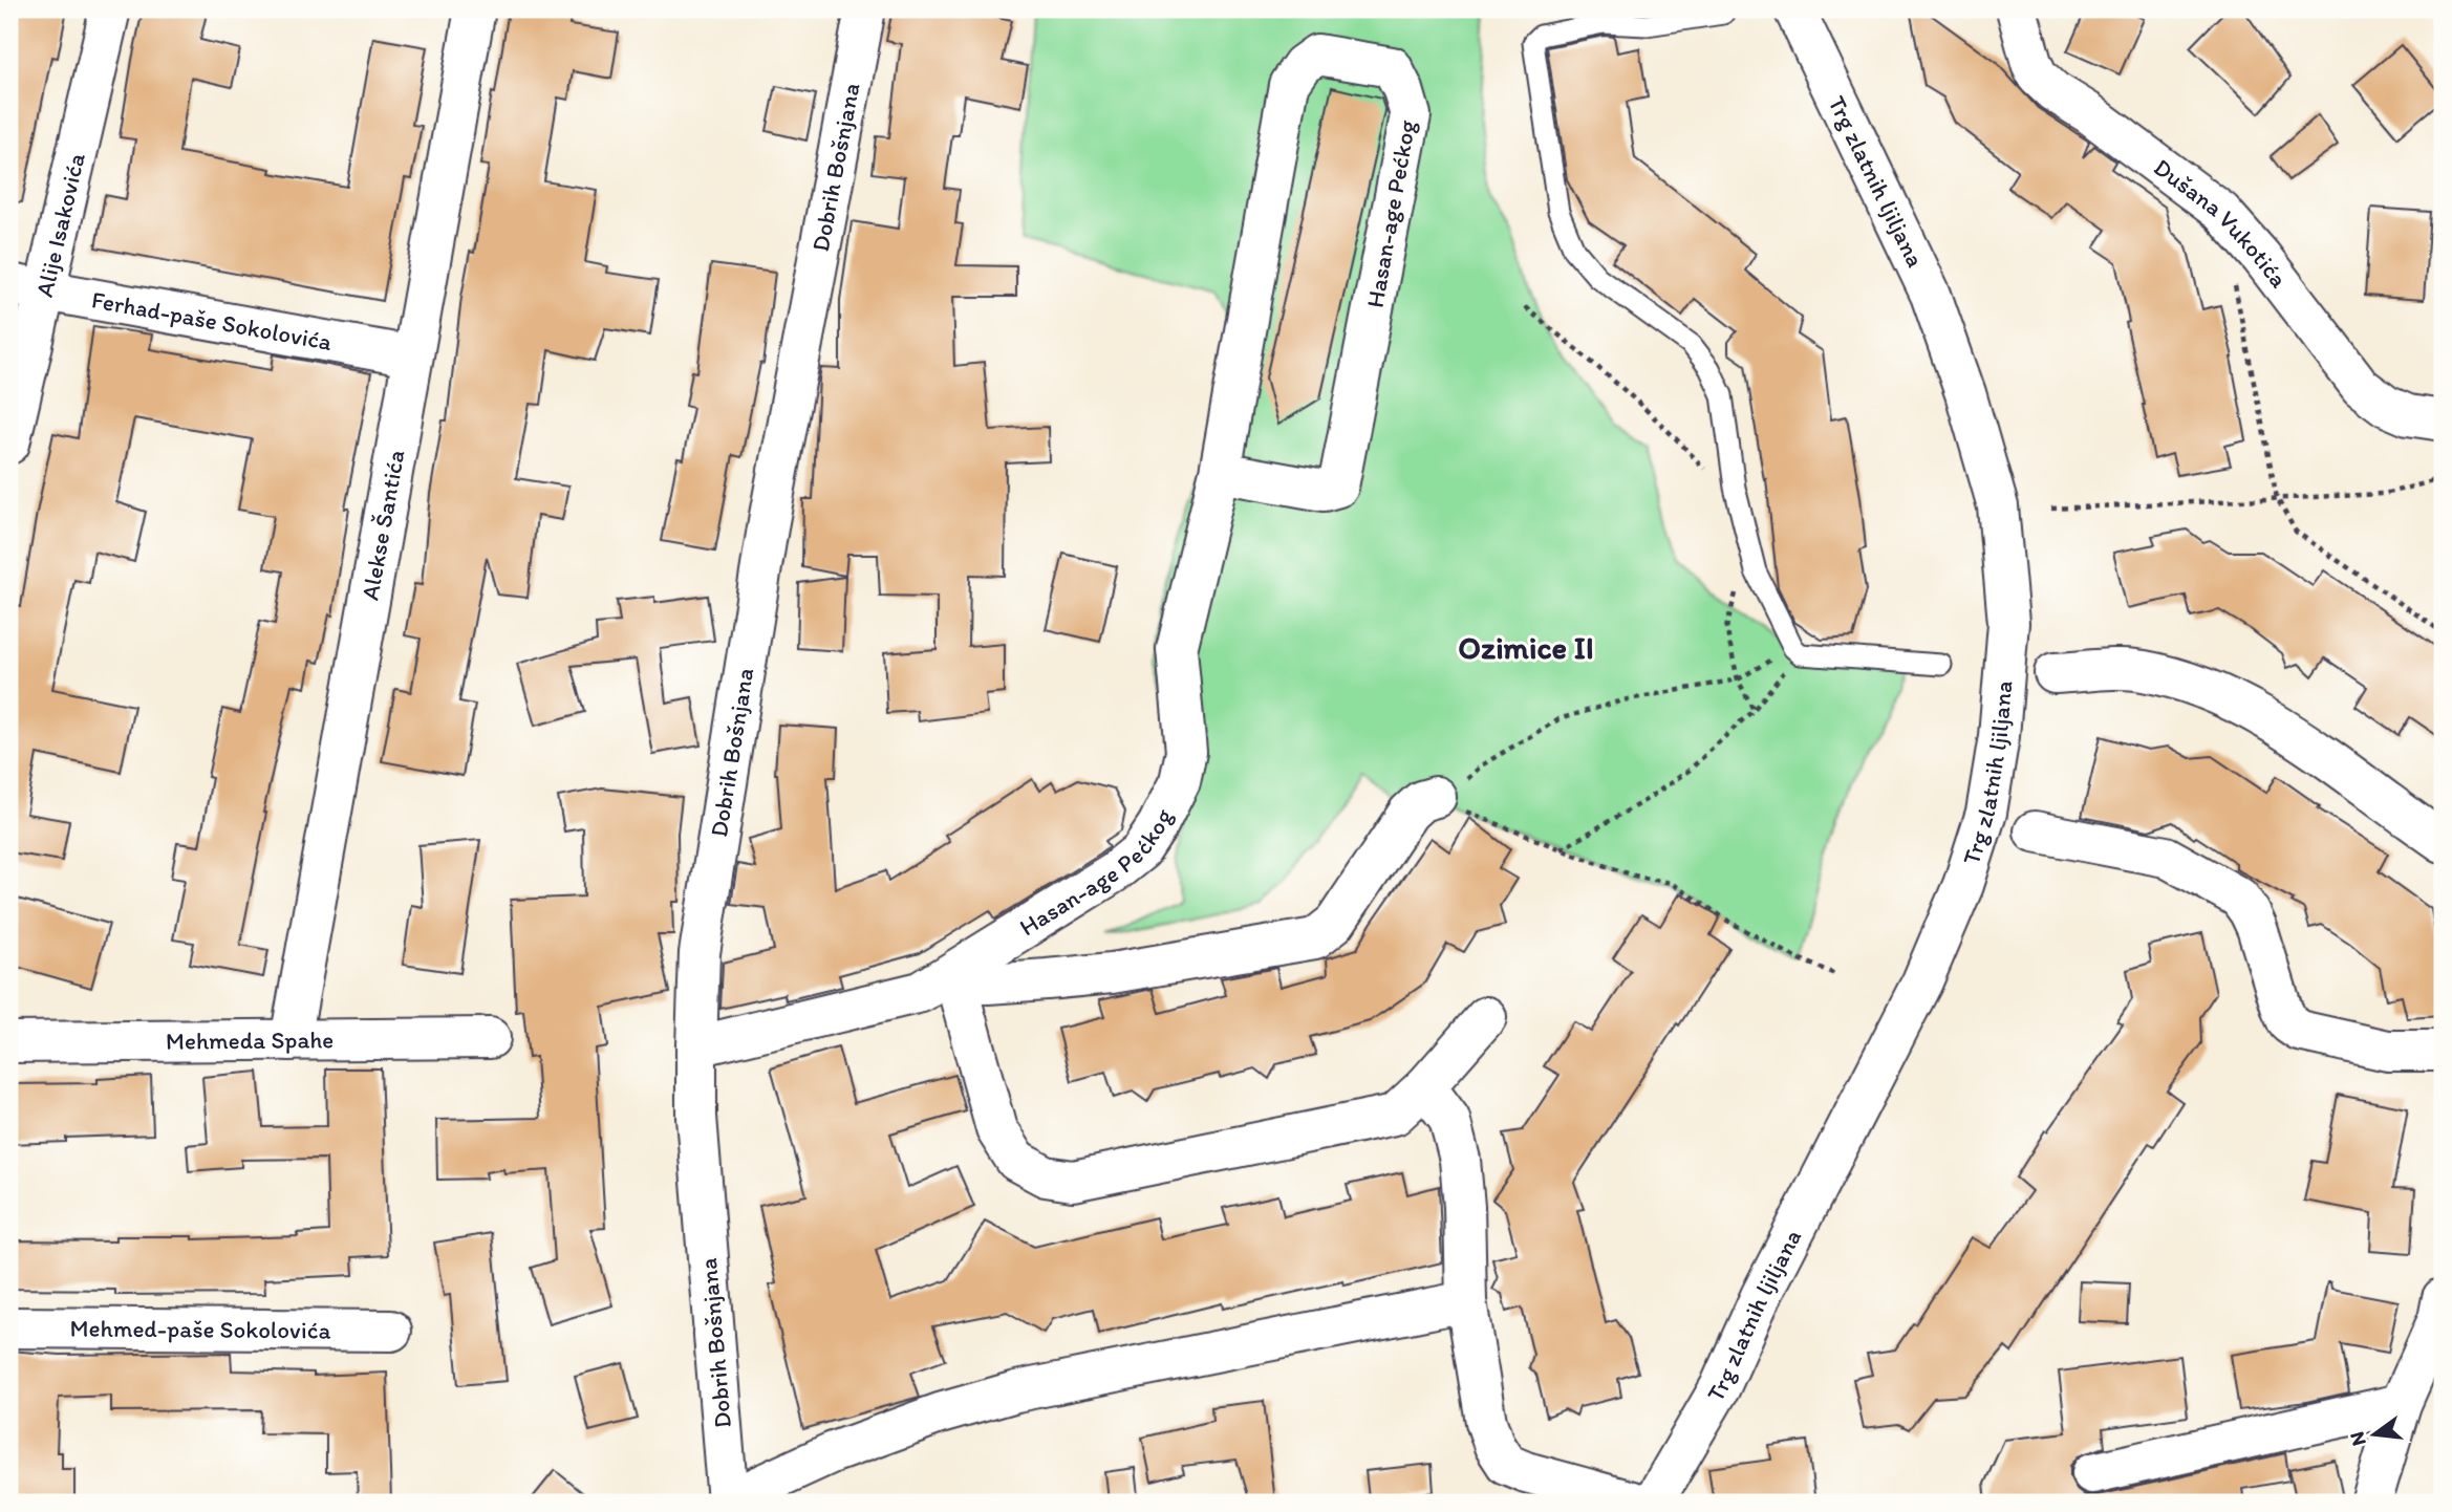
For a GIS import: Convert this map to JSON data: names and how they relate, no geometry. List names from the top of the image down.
{
  "streets": {
    "street": [
      "Dobrih Bošnjana",
      "Trg zlatnih ljiljana",
      "Hasan-age Pećkog",
      "Alije Isakovića",
      "Dušana Vukotića",
      "Ferhad-paše Sokolovića",
      "Alekse Šantića",
      "Mehmeda Spahe",
      "Mehmed-paše Sokolovića"
    ]
  },
  "crossings": [
    ["Dobrih Bošnjana", "Hasan-age Pećkog"],
    ["Alije Isakovića", "Ferhad-paše Sokolovića"],
    ["Ferhad-paše Sokolovića", "Alekse Šantića"],
    ["Alekse Šantića", "Mehmeda Spahe"]
  ],
  "districts": ["Ozimice II"],
  "north": "left"
}
